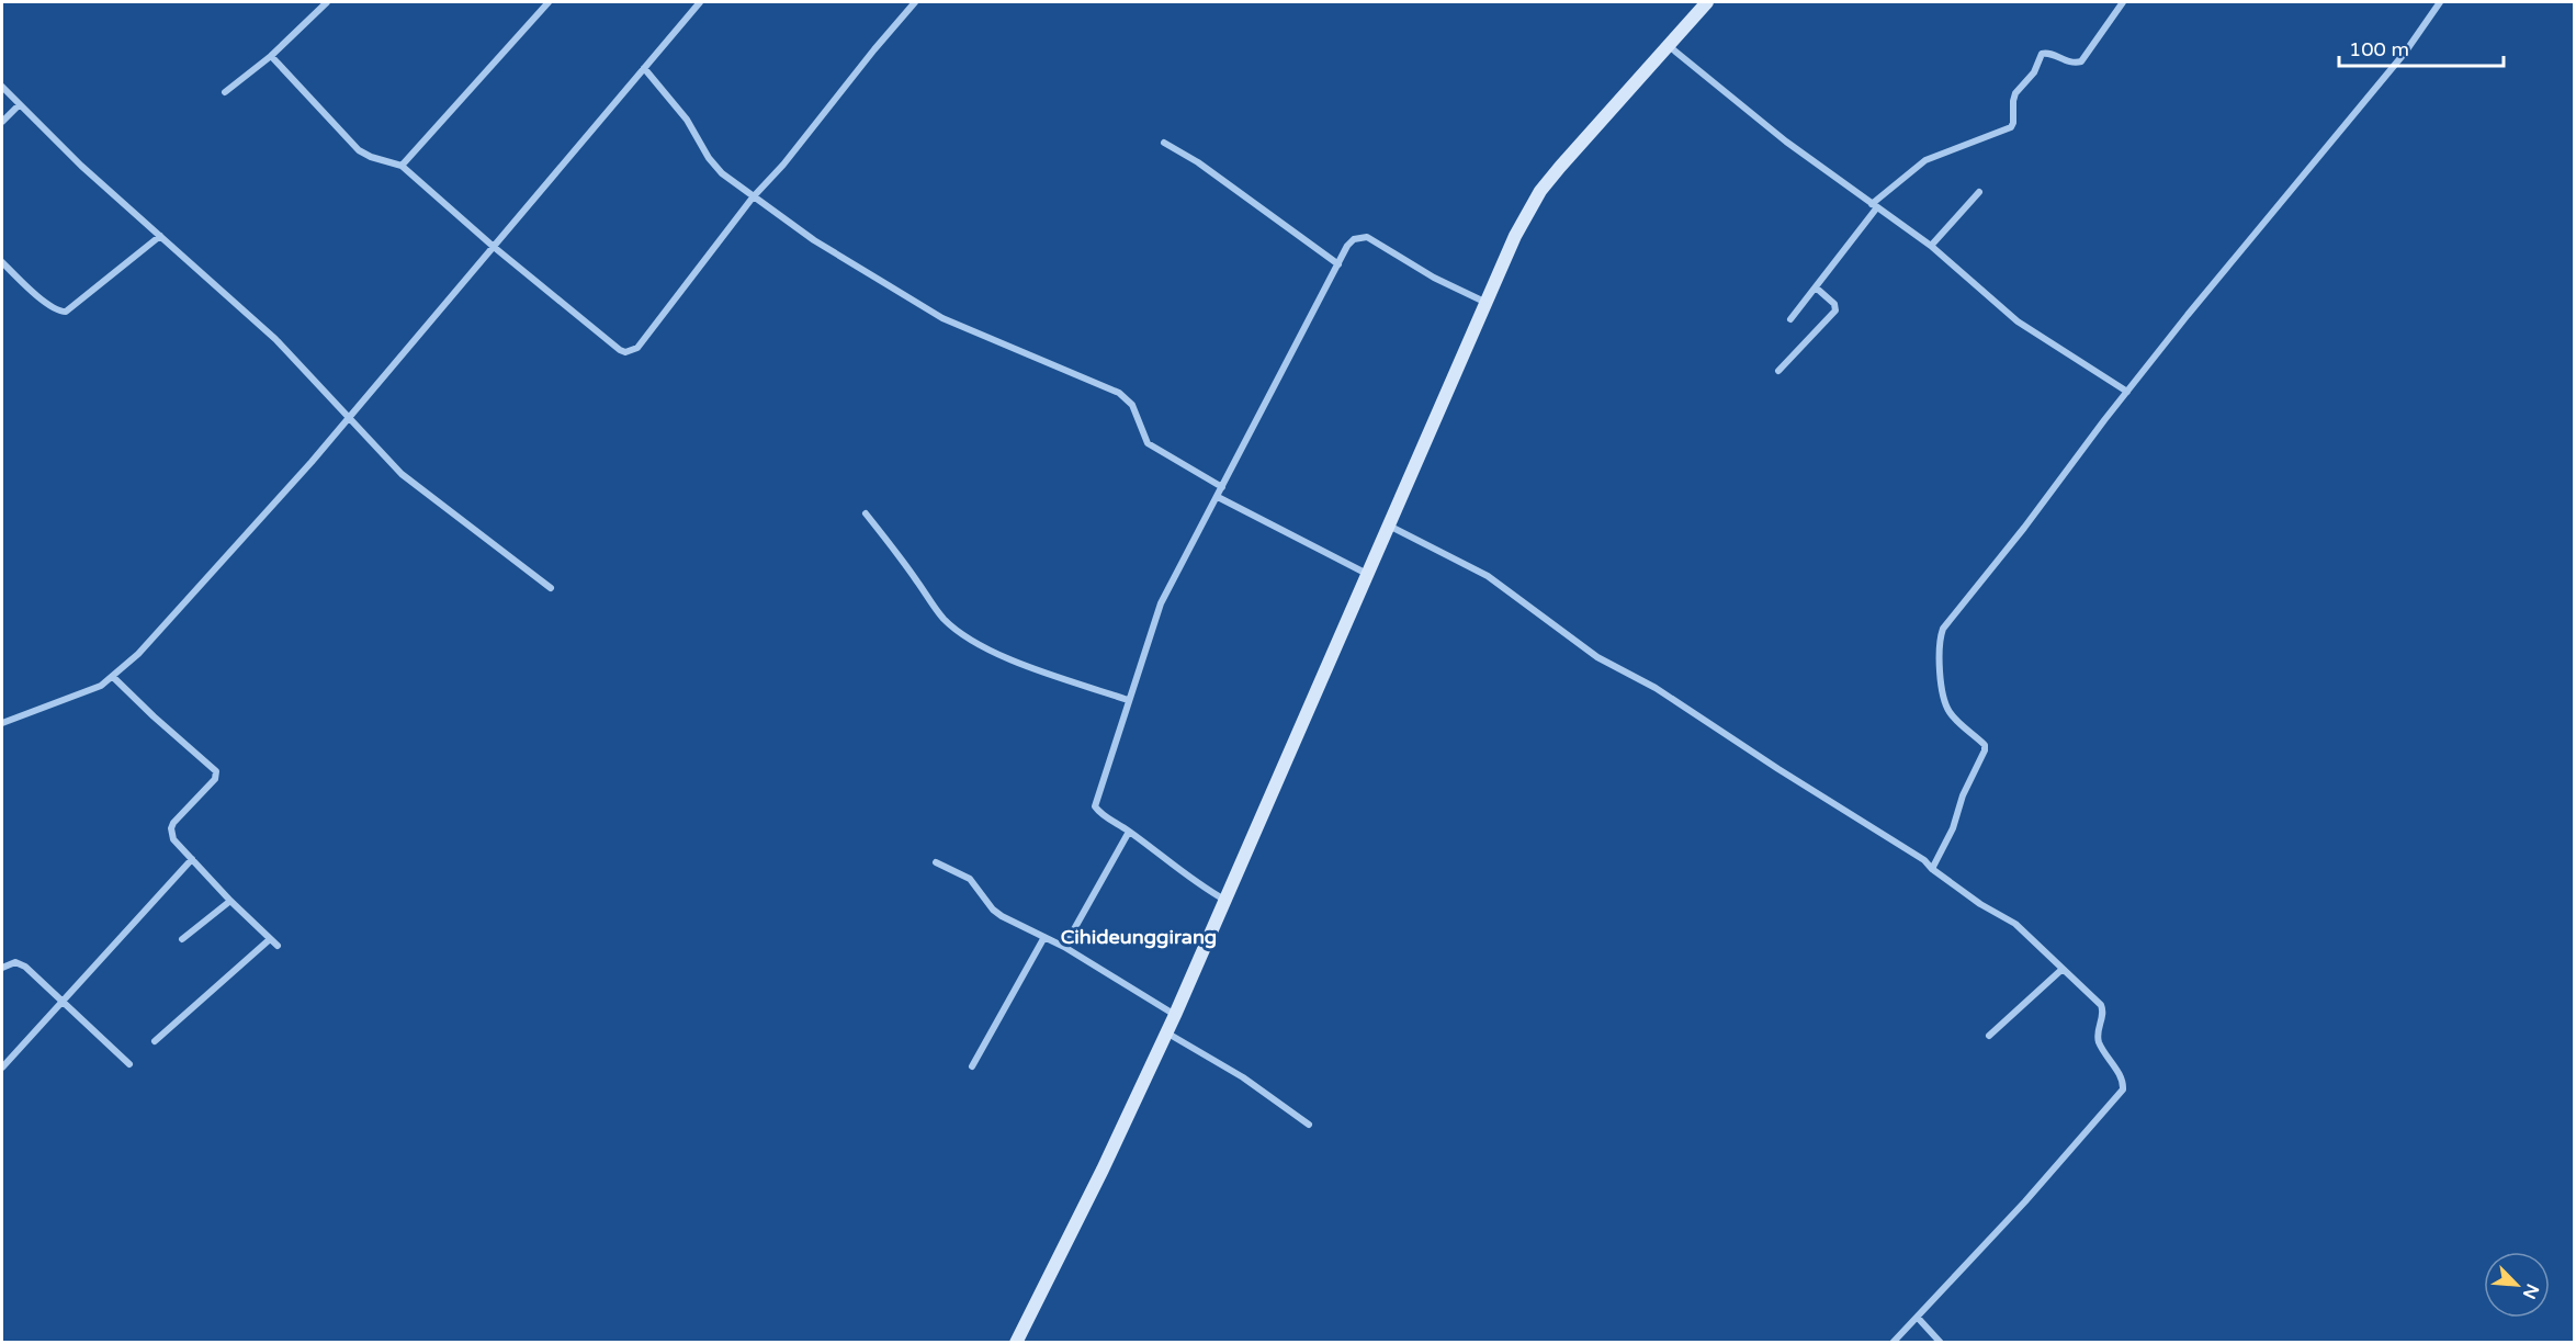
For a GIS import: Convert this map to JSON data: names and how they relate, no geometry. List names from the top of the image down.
{
  "districts": ["Cihideunggirang"],
  "scale_bar": "100 m",
  "north": "bottom right"
}
